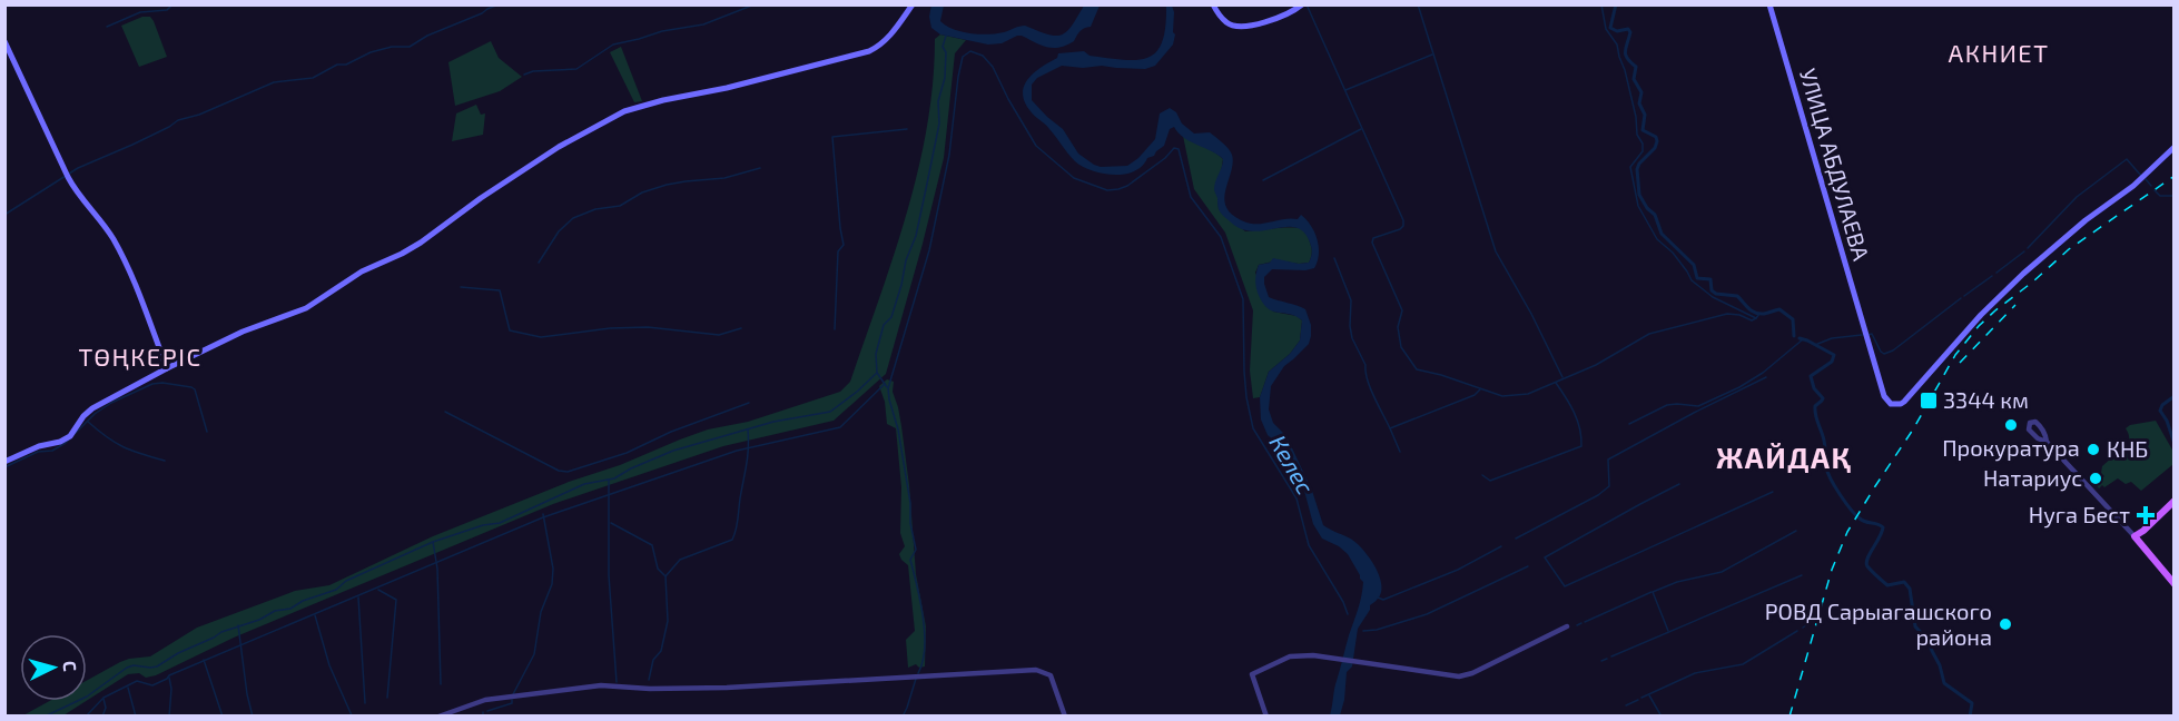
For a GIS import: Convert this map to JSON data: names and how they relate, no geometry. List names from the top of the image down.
{
  "streets": {
    "main road": ["УЛИЦА АБДУЛАЕВА"]
  },
  "districts": ["АКНИЕТ", "ТӨҢКЕРІС", "ЖАЙДАҚ"],
  "water": ["Келес"],
  "places": {
    "transit": ["3344 км"],
    "other": [
      "Прокуратура",
      "КНБ",
      "Натариус",
      "РОВД Сарыагашского района"
    ],
    "health": ["Нуга Бест"]
  },
  "north": "right"
}
